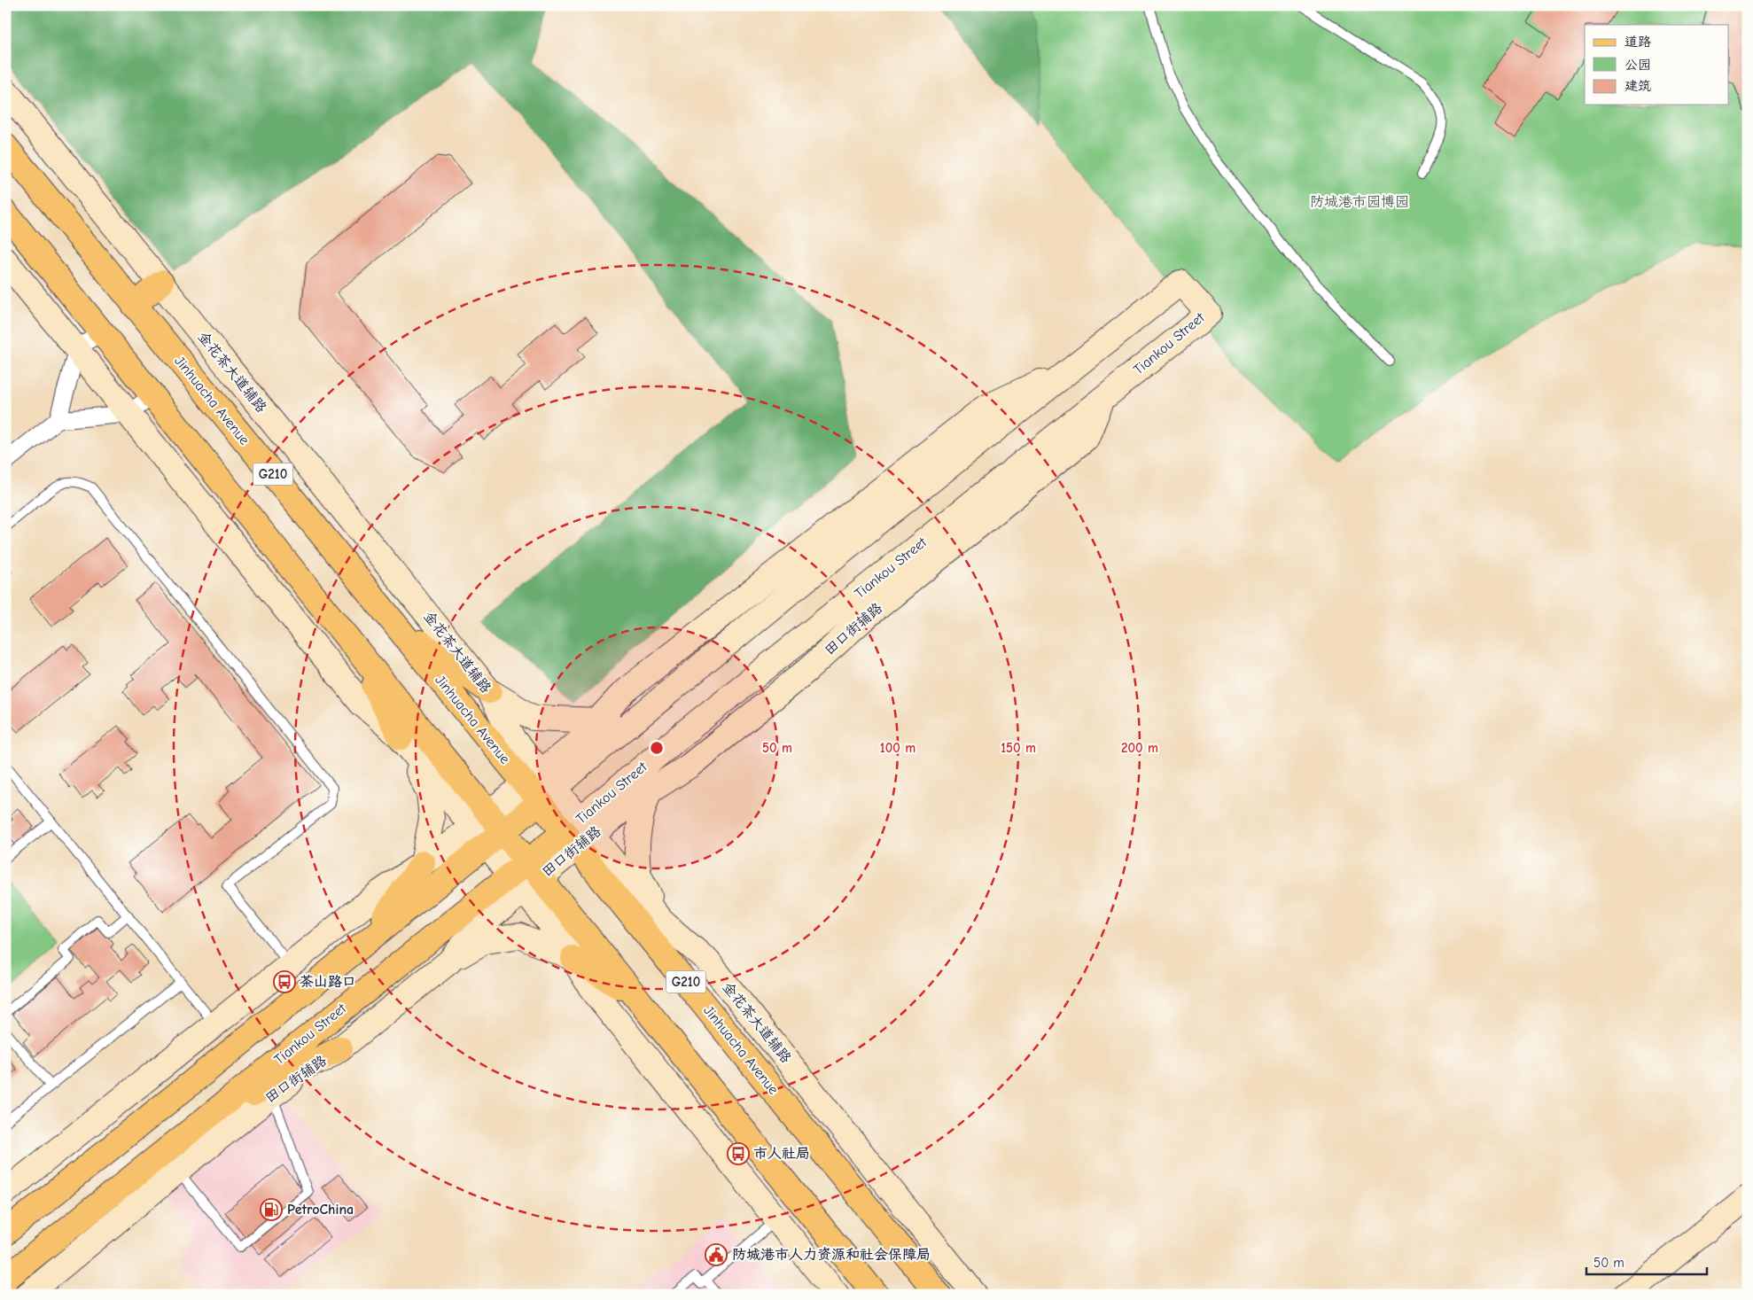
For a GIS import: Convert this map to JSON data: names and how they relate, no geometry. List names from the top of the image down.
{
  "streets": {
    "main road": ["Tiankou Street", "Jinhuacha Avenue", "G210"],
    "street": ["金花茶大道辅路", "田口街辅路"]
  },
  "crossings": [
    ["Tiankou Street", "金花茶大道辅路"],
    ["Tiankou Street", "Jinhuacha Avenue"],
    ["Tiankou Street", "田口街辅路"],
    ["金花茶大道辅路", "Jinhuacha Avenue"],
    ["金花茶大道辅路", "田口街辅路"],
    ["Jinhuacha Avenue", "田口街辅路"]
  ],
  "parks": ["防城港市园博园"],
  "places": {
    "bus stop": ["茶山路口", "市人社局"],
    "fuel station": ["PetroChina"],
    "public building": ["防城港市人力资源和社会保障局"]
  },
  "legend": ["道路", "公园", "建筑"],
  "scale_bar": "50 m",
  "rings": [
    "50 m",
    "100 m",
    "150 m",
    "200 m"
  ]
}
